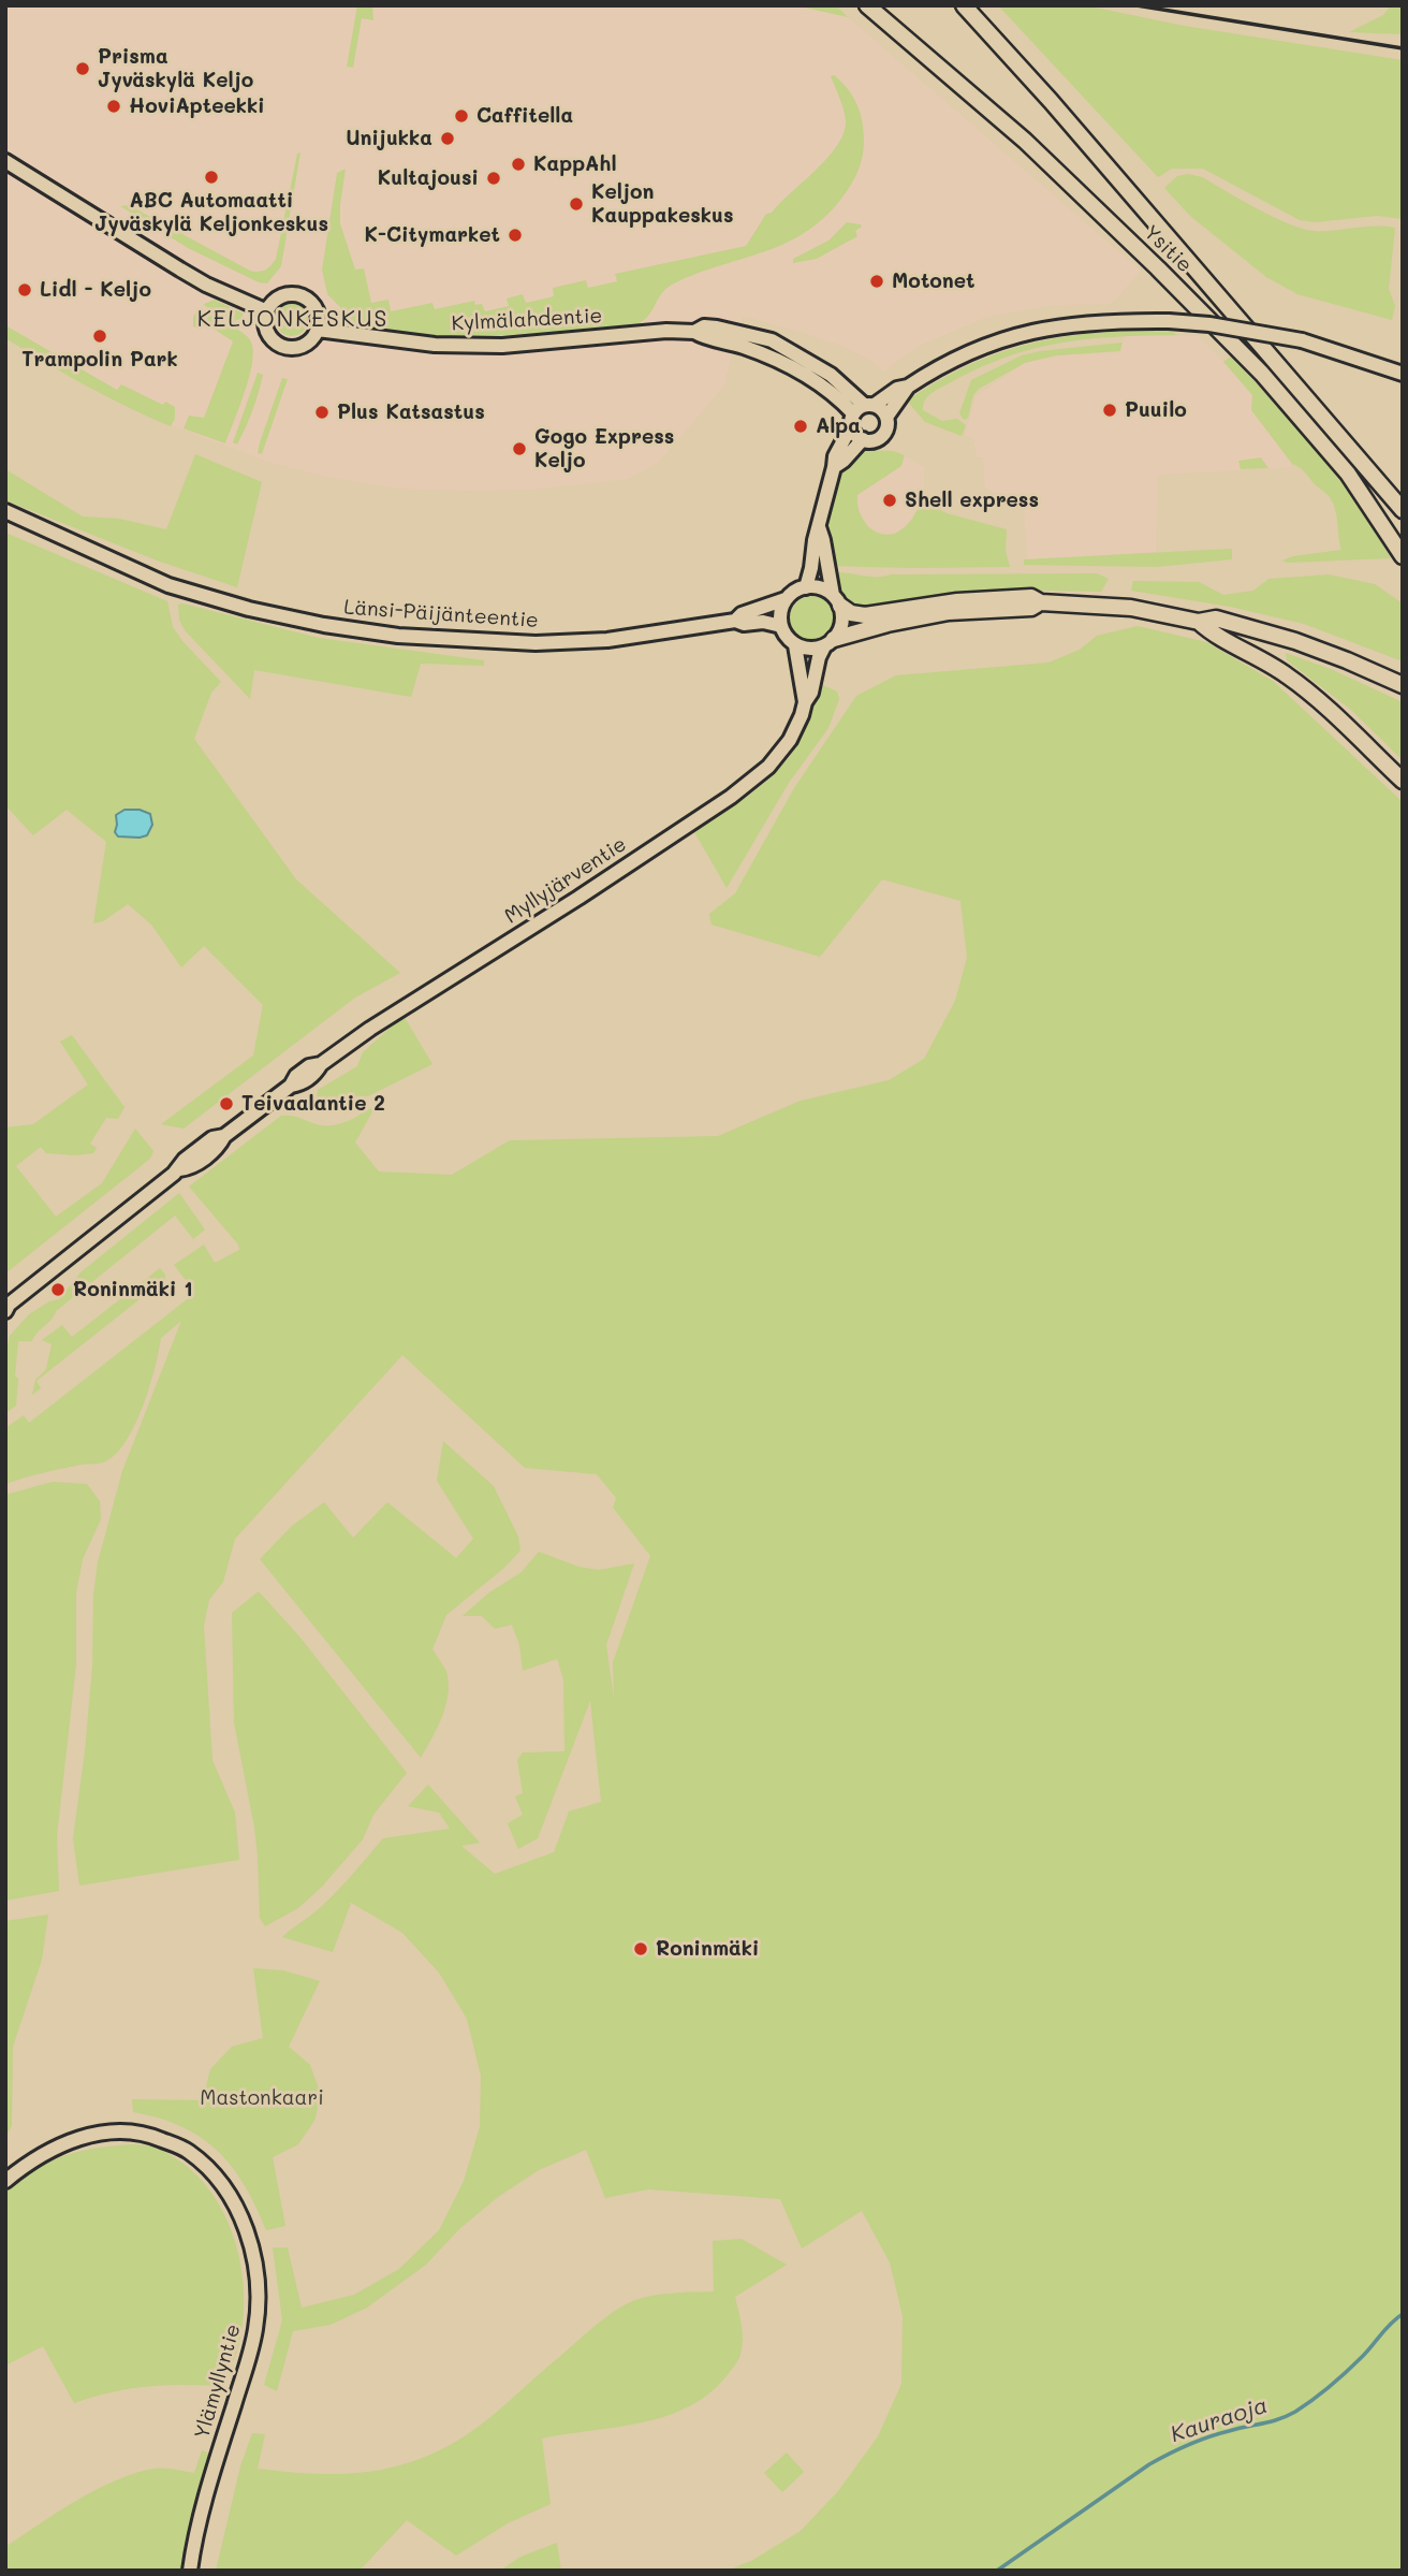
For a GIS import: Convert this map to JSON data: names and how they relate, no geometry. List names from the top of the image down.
{
  "streets": {
    "highway": ["Ysitie"],
    "main road": [
      "Kylmälahdentie",
      "Länsi-Päijänteentie",
      "Myllyjärventie",
      "Ylämyllyntie"
    ]
  },
  "crossings": [
    ["Länsi-Päijänteentie", "Myllyjärventie"]
  ],
  "districts": ["KELJONKESKUS"],
  "water": ["Kauraoja"],
  "parks": ["Mastonkaari"],
  "places": [
    "Prisma Jyväskylä Keljo",
    "HoviApteekki",
    "Caffitella",
    "Unijukka",
    "KappAhl",
    "ABC Automaatti Jyväskylä Keljonkeskus",
    "Kultajousi",
    "Keljon Kauppakeskus",
    "K-Citymarket",
    "Motonet",
    "Lidl - Keljo",
    "Trampolin Park",
    "Puuilo",
    "Plus Katsastus",
    "Alpa",
    "Gogo Express Keljo",
    "Shell express",
    "Teivaalantie 2",
    "Roninmäki 1",
    "Roninmäki"
  ]
}
